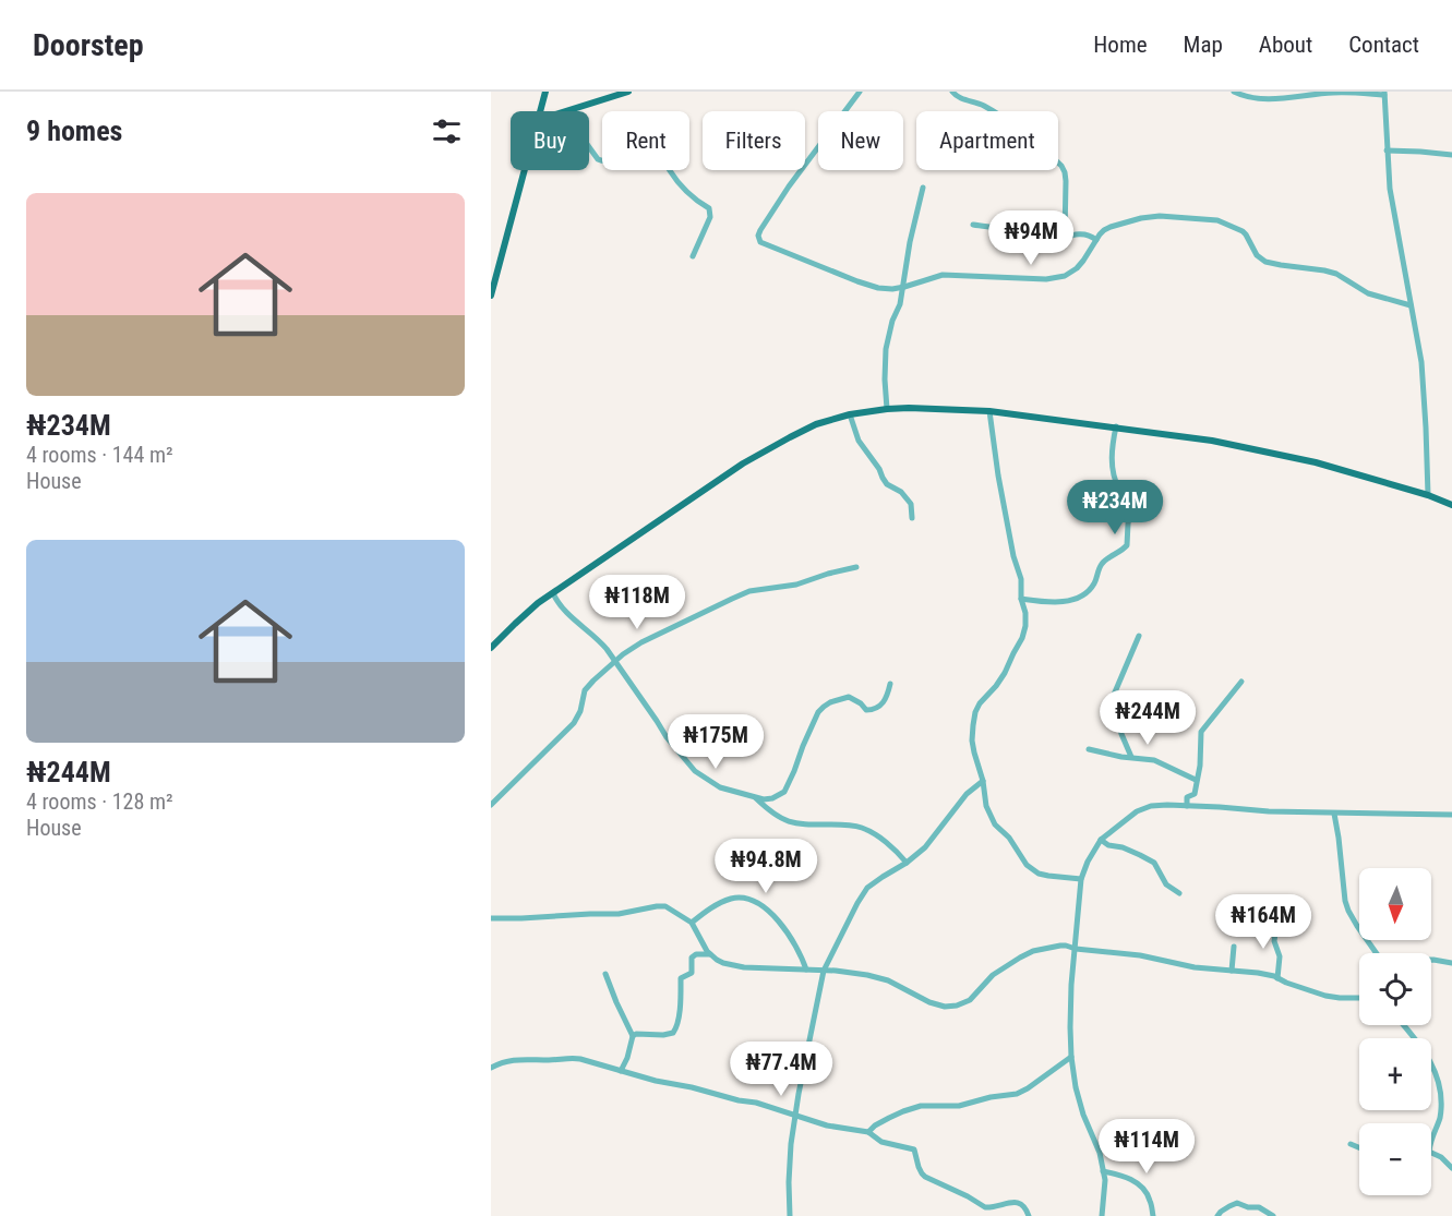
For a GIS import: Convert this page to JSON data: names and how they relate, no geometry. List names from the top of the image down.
{
  "north": "bottom",
  "page": {
    "header": "Doorstep",
    "nav": [
      "Home",
      "Map",
      "About",
      "Contact"
    ],
    "heading": "9 homes",
    "chip": [
      "Buy",
      "Rent",
      "Filters",
      "New",
      "Apartment"
    ],
    "list": [
      {
        "name": "₦234M",
        "note": "4 rooms · 144 m² · House"
      },
      {
        "name": "₦244M",
        "note": "4 rooms · 128 m² · House"
      }
    ],
    "price": [
      "₦94M",
      "₦234M",
      "₦118M",
      "₦244M",
      "₦175M",
      "₦94.8M",
      "₦164M",
      "₦77.4M",
      "₦114M"
    ],
    "map_buttons": ["+", "−"]
  }
}
